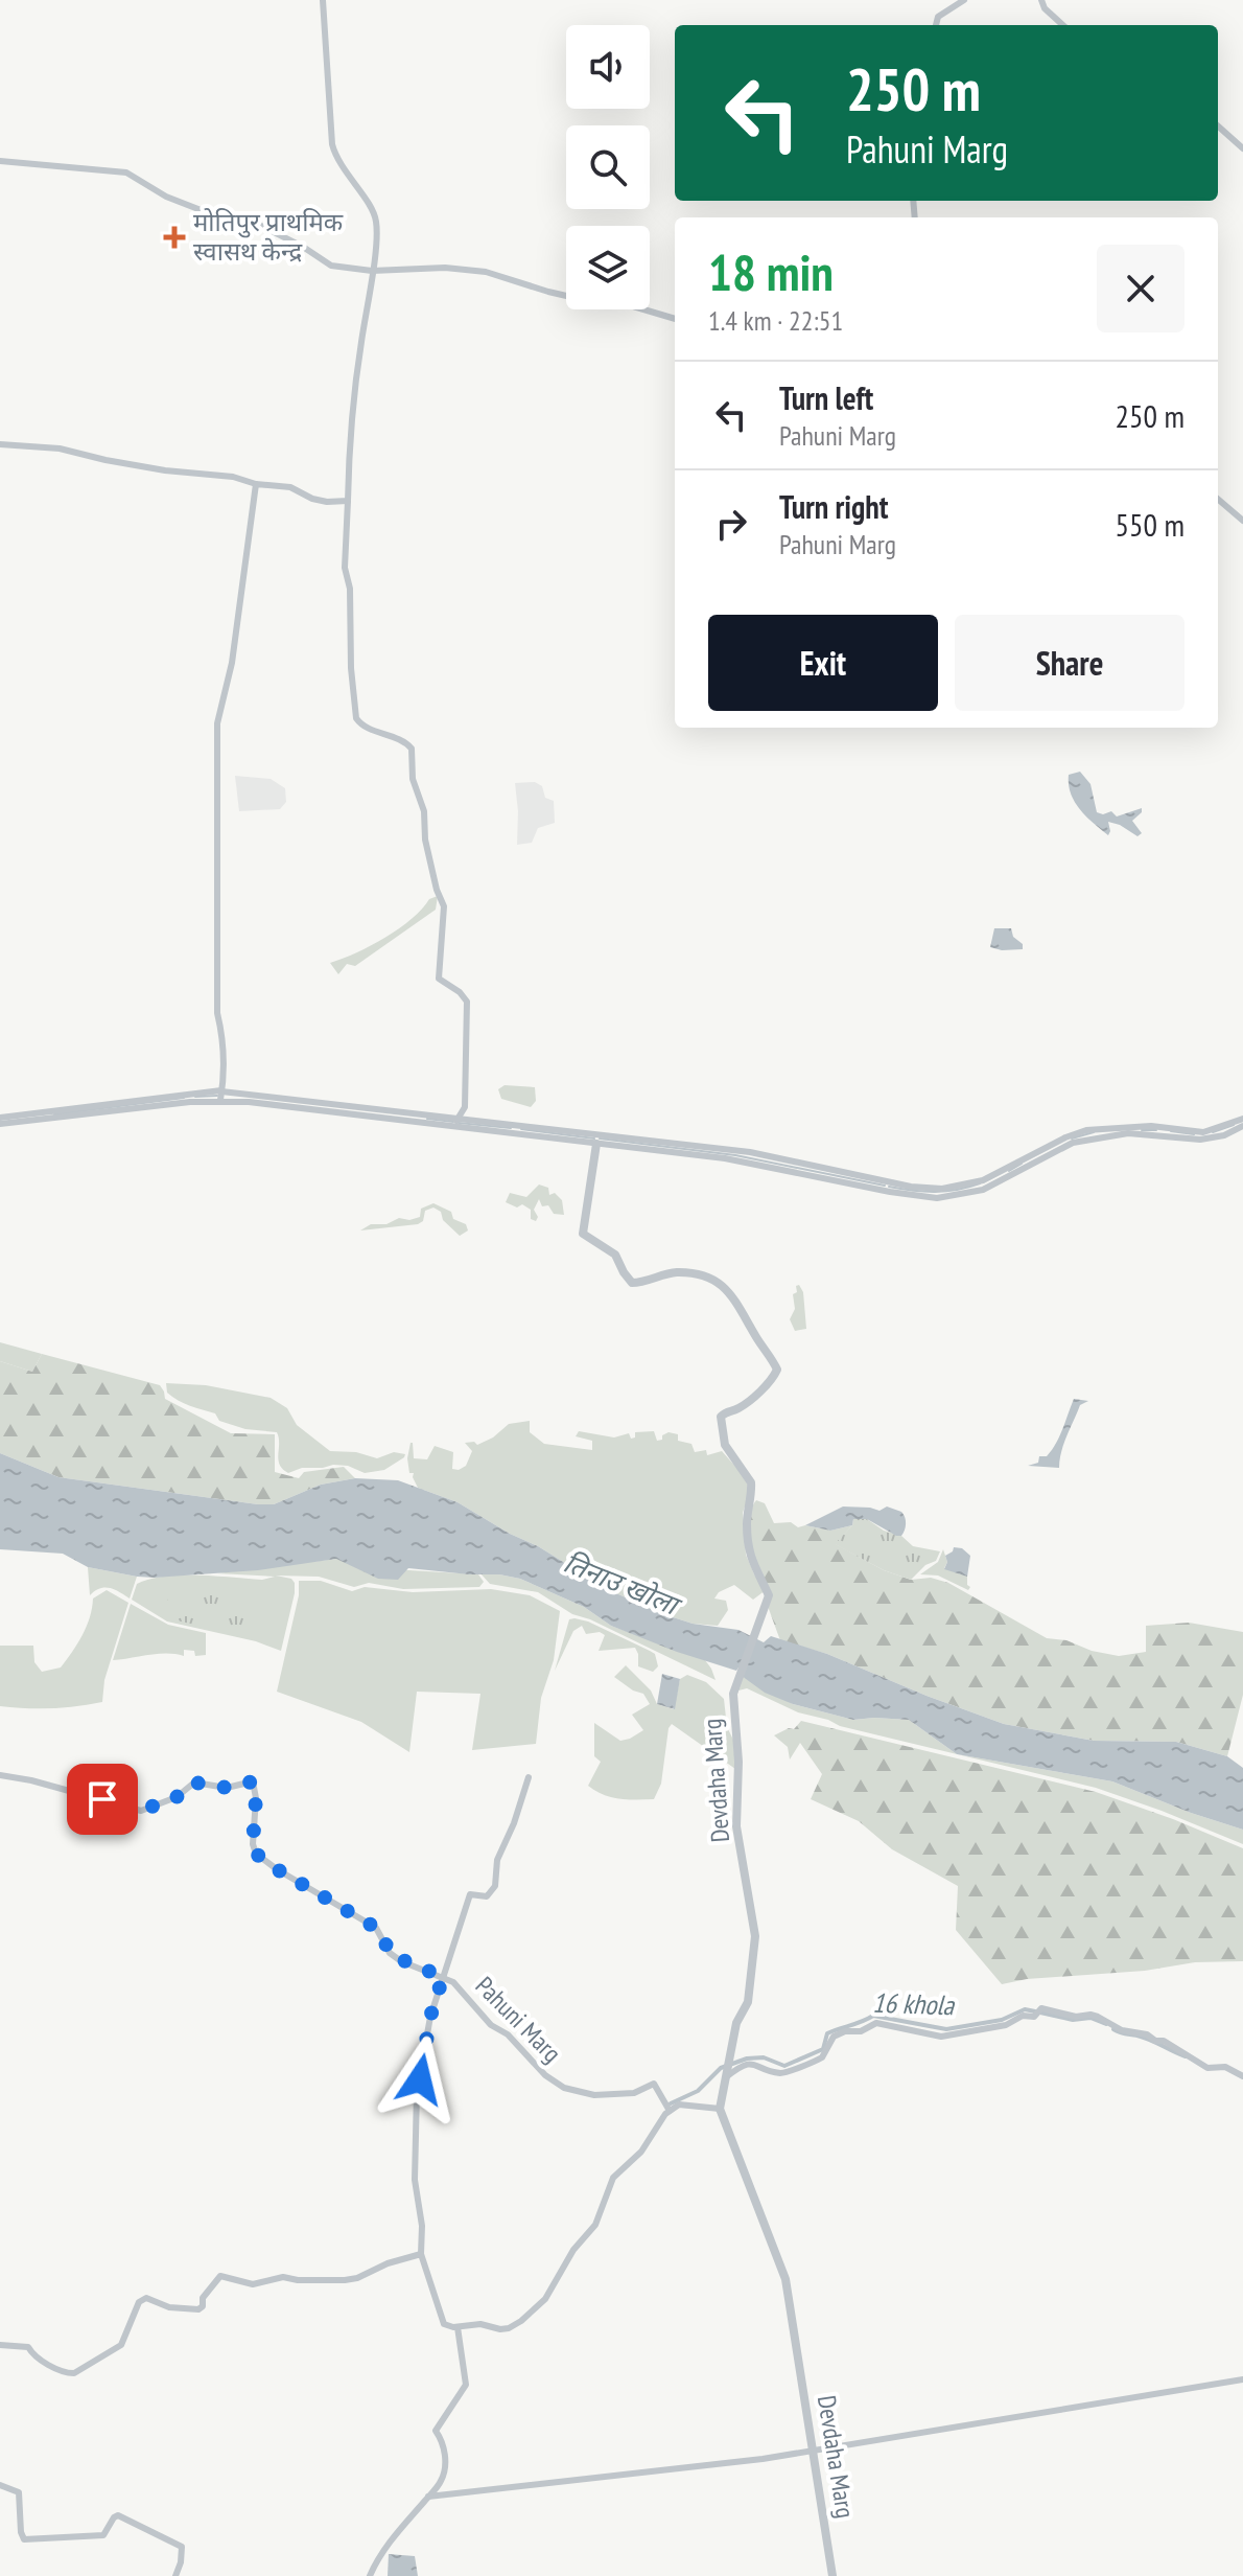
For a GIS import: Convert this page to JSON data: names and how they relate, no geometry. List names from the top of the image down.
{
  "streets": {
    "main road": ["Devdaha Marg"],
    "street": ["Pahuni Marg"]
  },
  "water": ["तिनाउ खोला", "16 khola"],
  "places": {
    "health": ["मोतिपुर प्राथमिक स्वासथ केन्द्र"]
  },
  "page": {
    "turn": ["250 m", "Pahuni Marg"],
    "heading": ["18 min", "1.4 km · 22:51"],
    "list": [
      {
        "name": "Turn left",
        "note": "Pahuni Marg",
        "value": "250 m"
      },
      {
        "name": "Turn right",
        "note": "Pahuni Marg",
        "value": "550 m"
      }
    ],
    "buttons": ["Exit", "Share"]
  }
}
